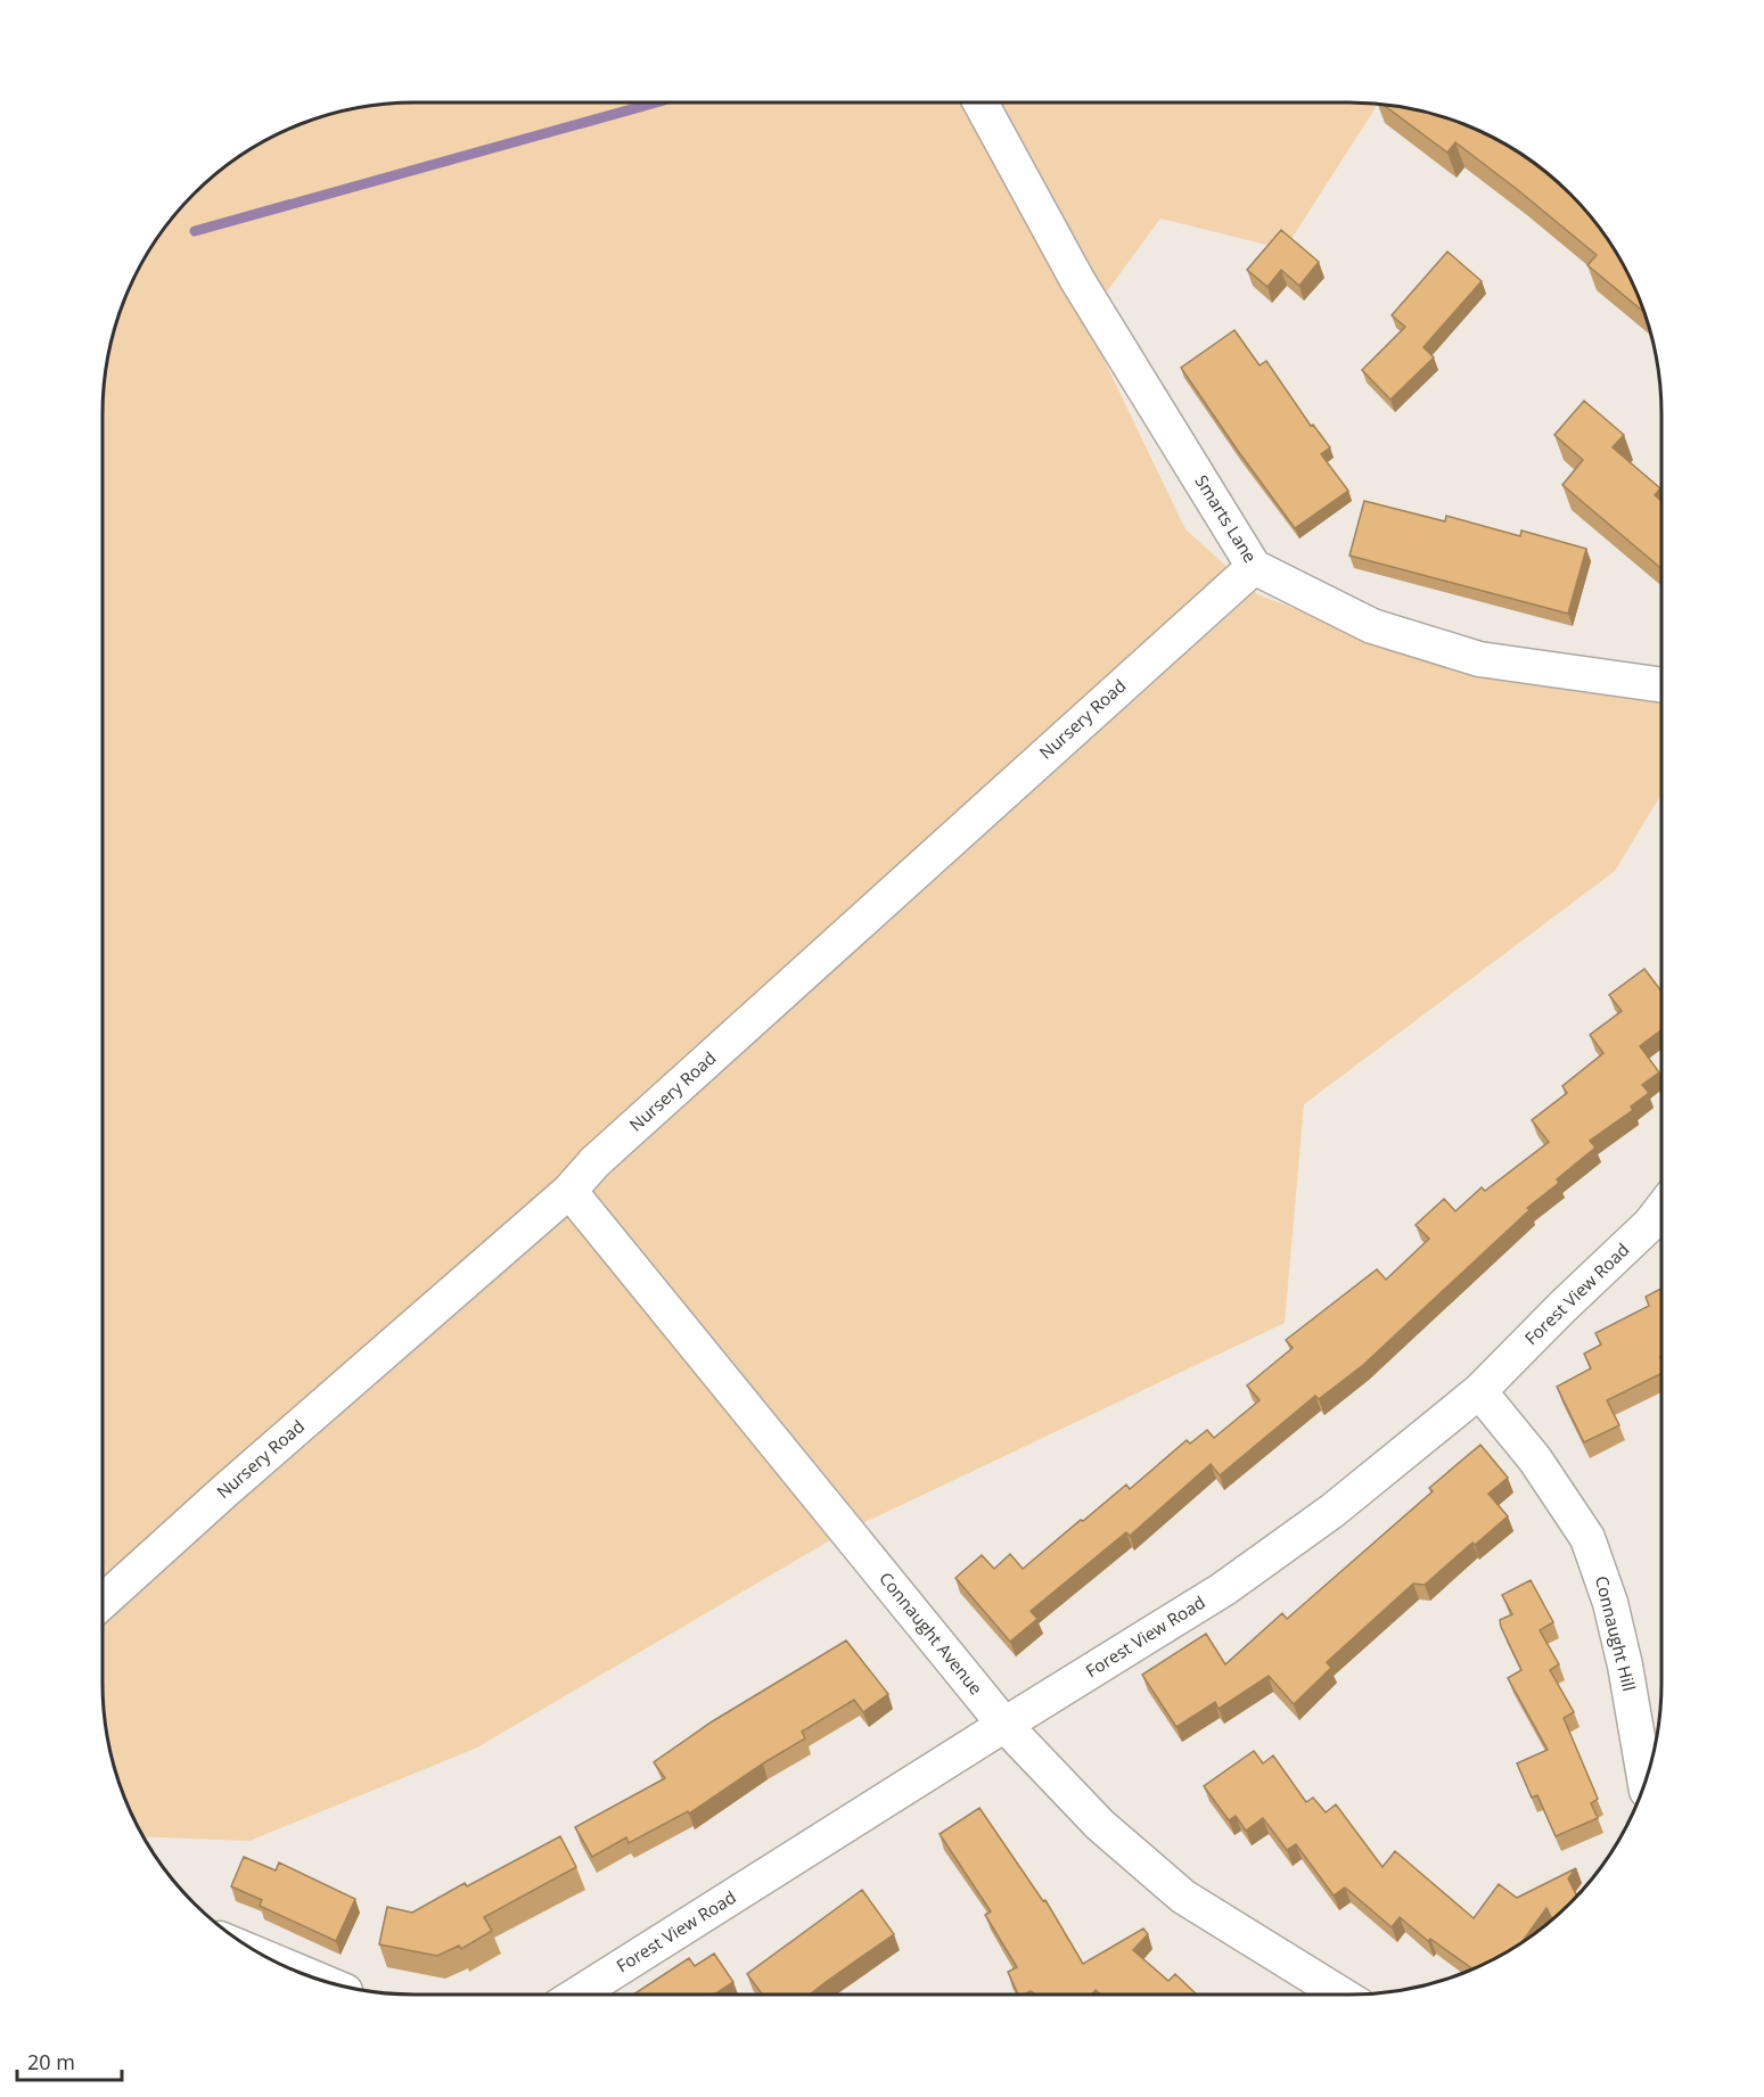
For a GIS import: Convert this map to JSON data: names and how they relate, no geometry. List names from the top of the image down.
{
  "streets": {
    "street": [
      "Smarts Lane",
      "Nursery Road",
      "Forest View Road",
      "Connaught Avenue",
      "Connaught Hill"
    ]
  },
  "crossings": [
    ["Smarts Lane", "Nursery Road"],
    ["Nursery Road", "Connaught Avenue"],
    ["Forest View Road", "Connaught Avenue"],
    ["Forest View Road", "Connaught Hill"]
  ],
  "scale_bar": "20 m"
}
